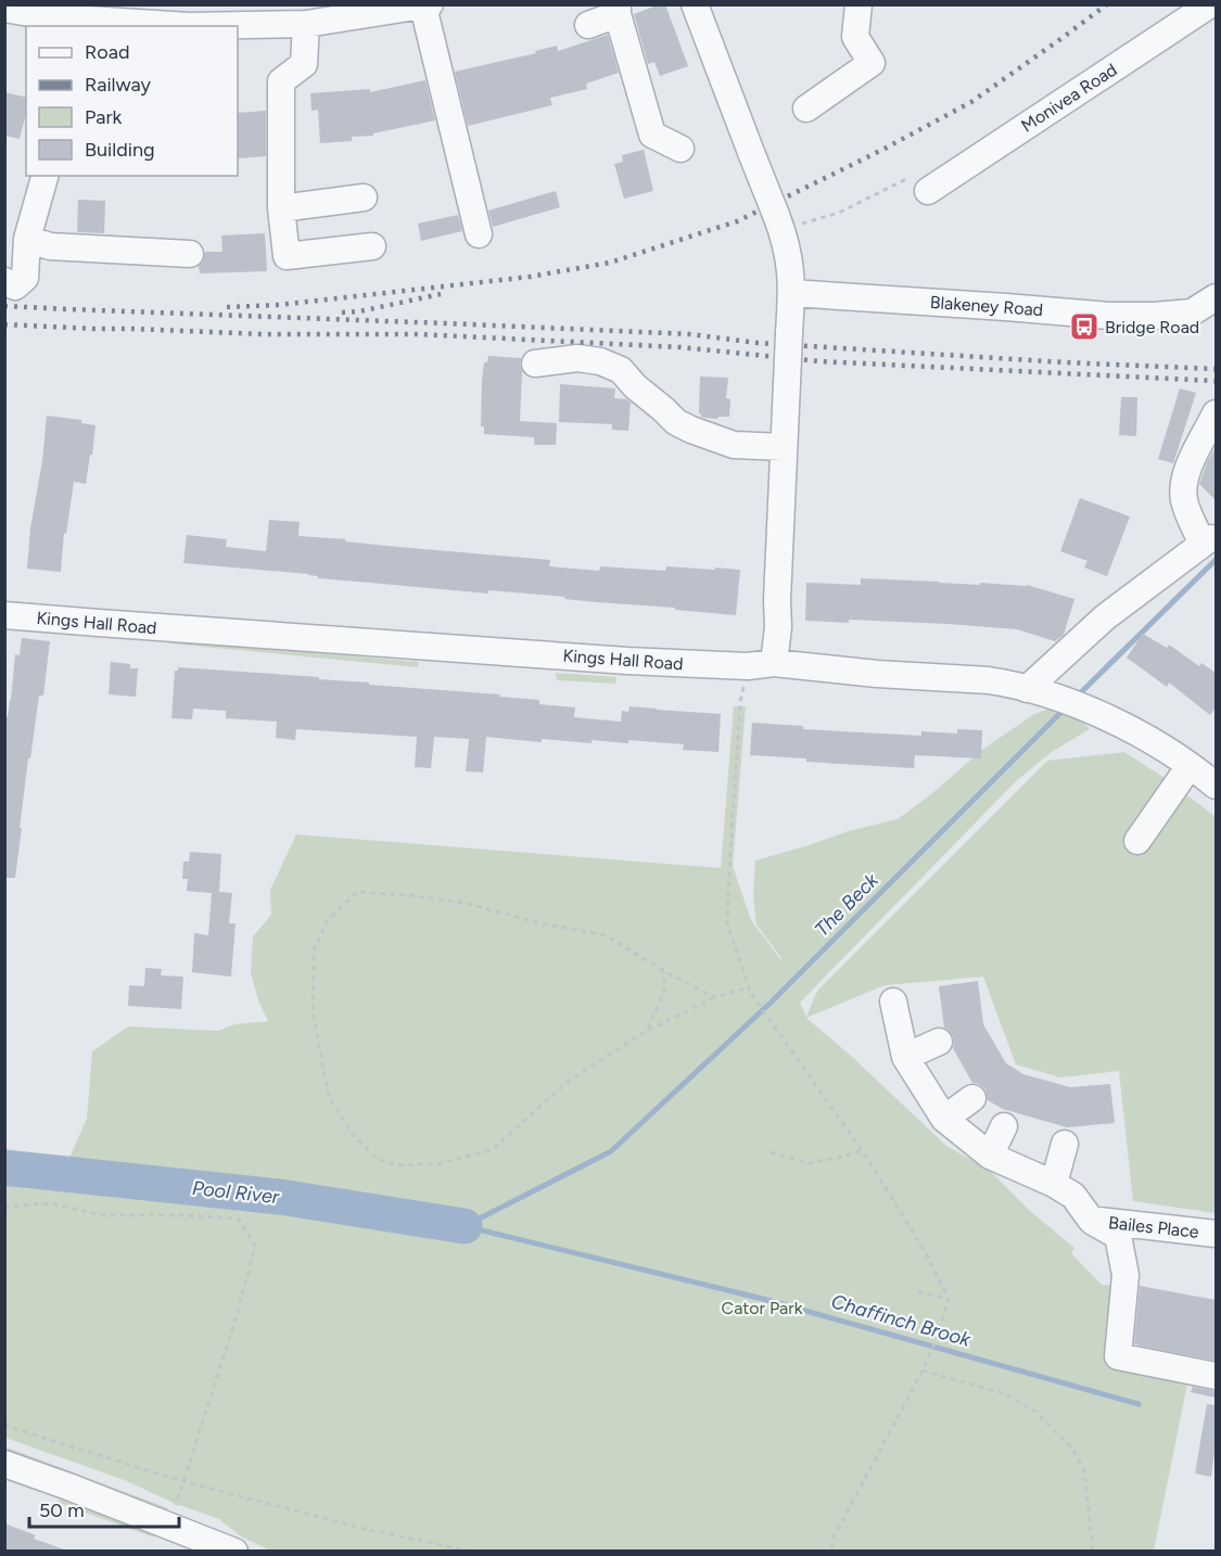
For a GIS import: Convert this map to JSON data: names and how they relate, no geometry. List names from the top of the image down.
{
  "streets": {
    "street": [
      "Monivea Road",
      "Blakeney Road",
      "Kings Hall Road",
      "Bailes Place"
    ]
  },
  "water": ["The Beck", "Pool River", "Chaffinch Brook"],
  "parks": ["Cator Park"],
  "places": {
    "bus stop": ["Bridge Road"]
  },
  "legend": [
    "Road",
    "Railway",
    "Park",
    "Building"
  ],
  "scale_bar": "50 m"
}
